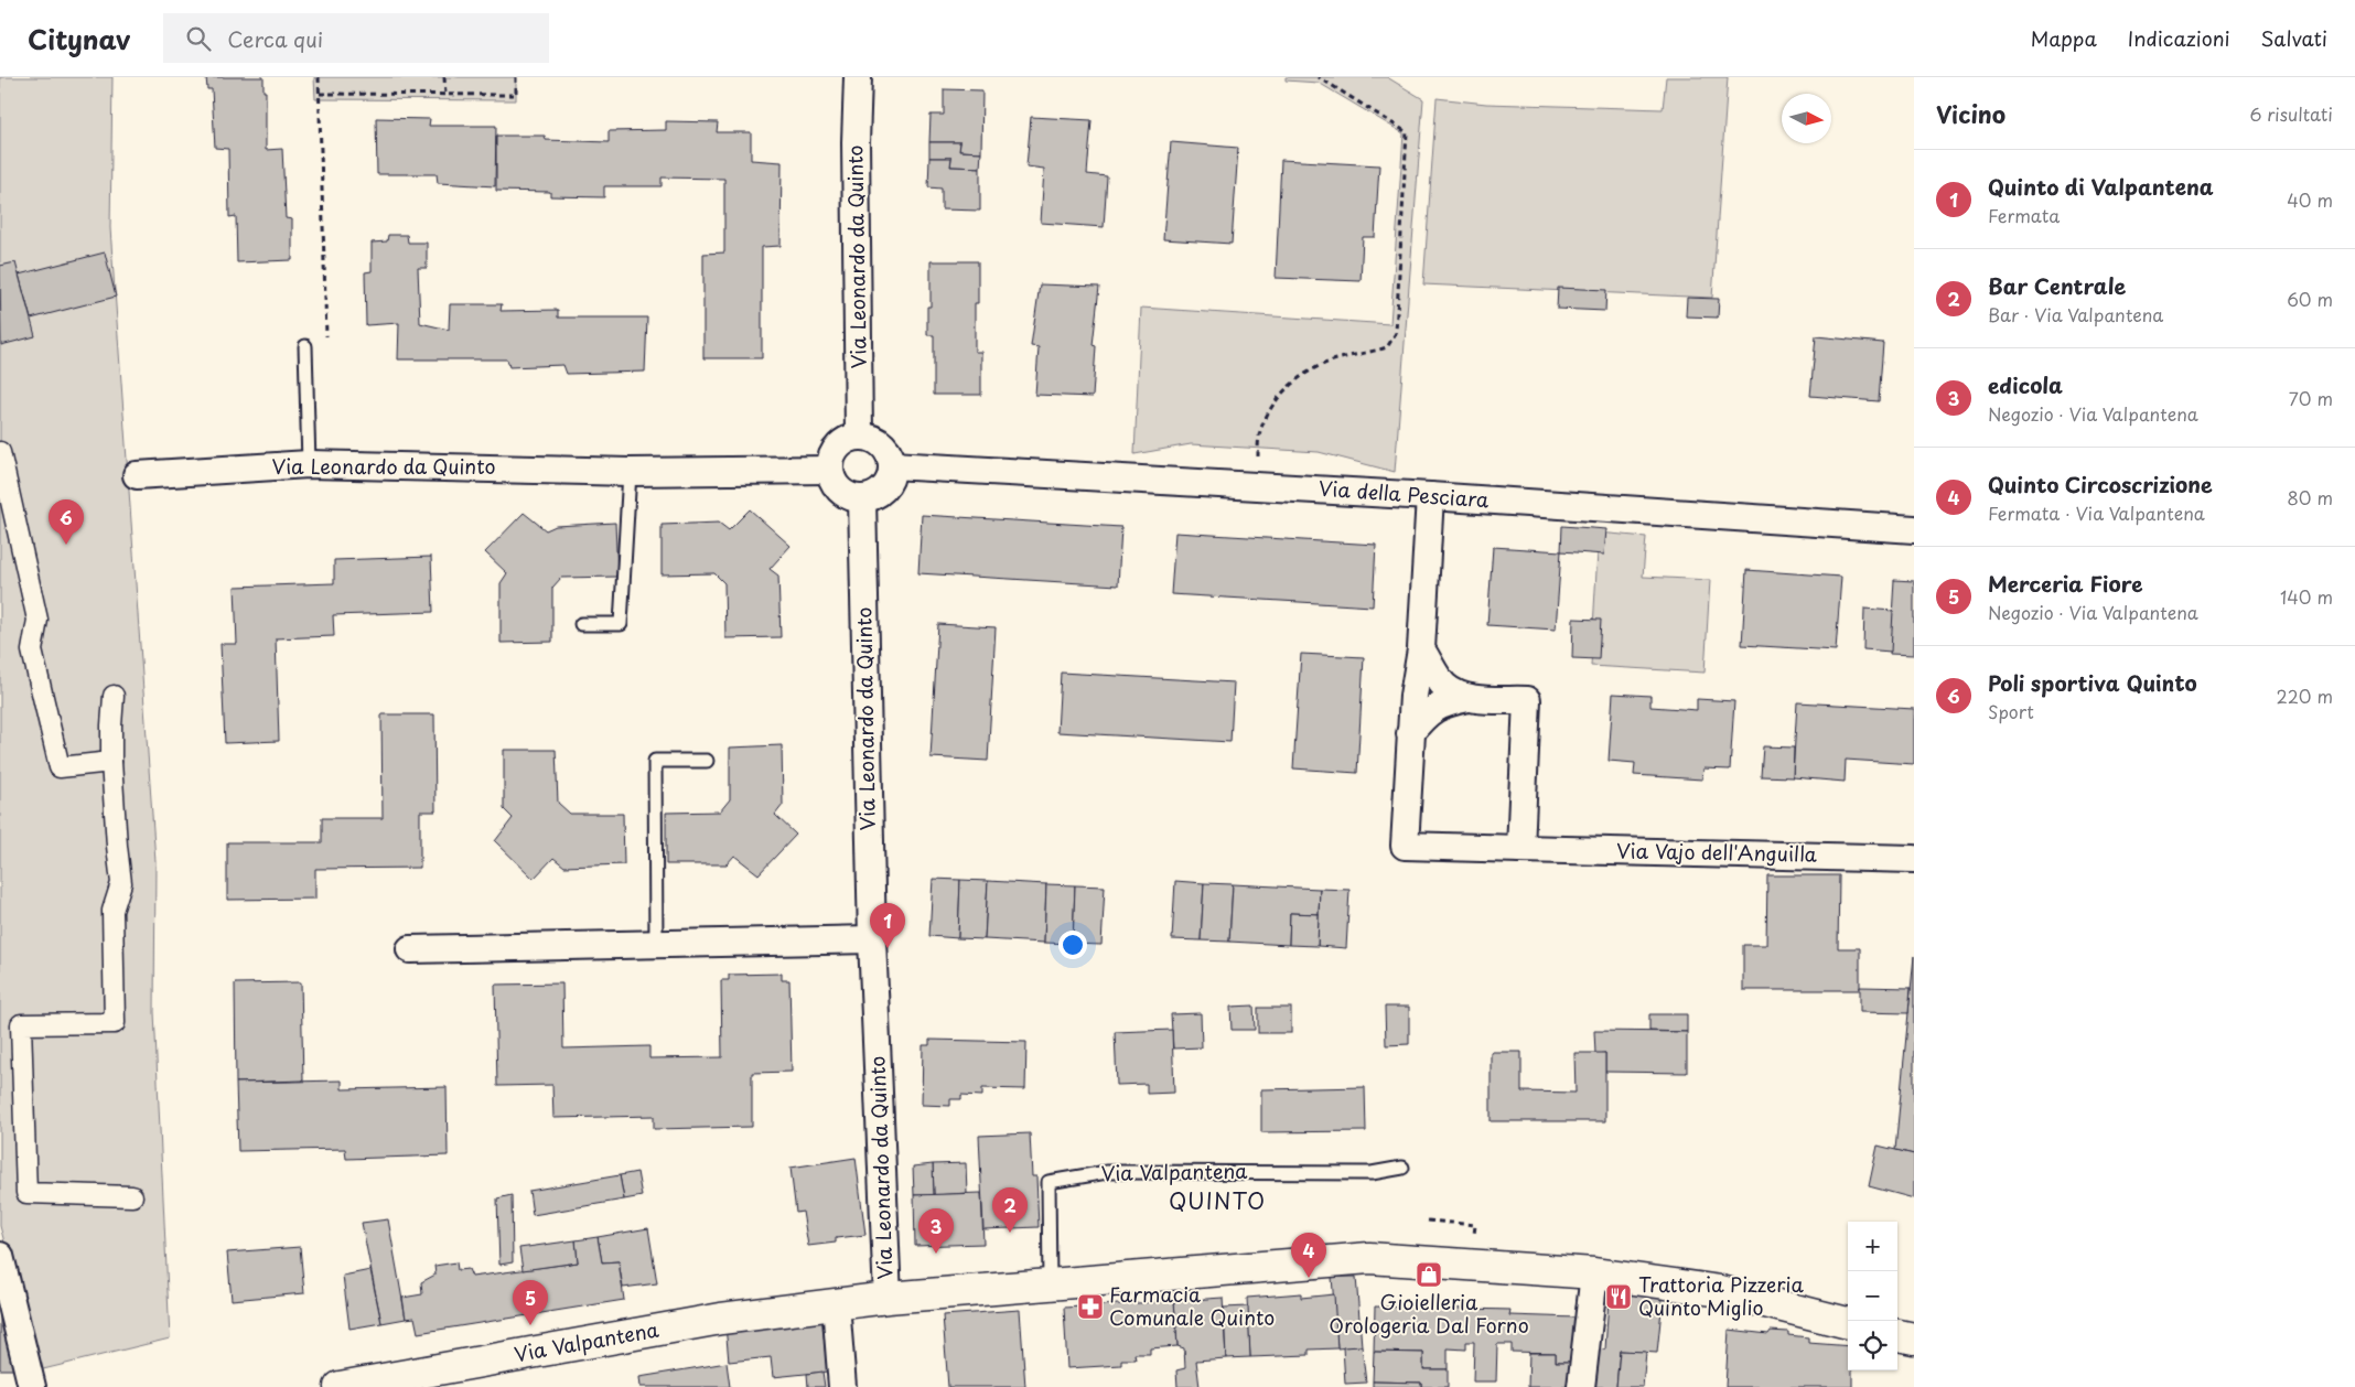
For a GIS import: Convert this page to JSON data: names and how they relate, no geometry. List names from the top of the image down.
{
  "streets": {
    "street": [
      "Via Leonardo da Quinto",
      "Via della Pesciara",
      "Via Vajo dell'Anguilla",
      "Via Valpantena"
    ]
  },
  "crossings": [
    ["Via Leonardo da Quinto", "Via della Pesciara"],
    ["Via Leonardo da Quinto", "Via Valpantena"],
    ["Via della Pesciara", "Via Vajo dell'Anguilla"]
  ],
  "districts": ["QUINTO"],
  "places": {
    "shop": ["Gioielleria Orologeria Dal Forno"],
    "restaurant": ["Trattoria Pizzeria Quinto Miglio"],
    "pharmacy": ["Farmacia Comunale Quinto"]
  },
  "north": "right",
  "page": {
    "header": "Citynav",
    "search": "Cerca qui",
    "nav": ["Mappa", "Indicazioni", "Salvati"],
    "heading": ["Vicino", "6 risultati"],
    "list": [
      {
        "mark": "1",
        "name": "Quinto di Valpantena",
        "note": "Fermata",
        "value": "40 m"
      },
      {
        "mark": "2",
        "name": "Bar Centrale",
        "note": "Bar · Via Valpantena",
        "value": "60 m"
      },
      {
        "mark": "3",
        "name": "edicola",
        "note": "Negozio · Via Valpantena",
        "value": "70 m"
      },
      {
        "mark": "4",
        "name": "Quinto Circoscrizione",
        "note": "Fermata · Via Valpantena",
        "value": "80 m"
      },
      {
        "mark": "5",
        "name": "Merceria Fiore",
        "note": "Negozio · Via Valpantena",
        "value": "140 m"
      },
      {
        "mark": "6",
        "name": "Poli sportiva Quinto",
        "note": "Sport",
        "value": "220 m"
      }
    ],
    "pins": [
      "6",
      "1",
      "2",
      "3",
      "4",
      "5"
    ],
    "map_buttons": ["+", "−"]
  }
}
